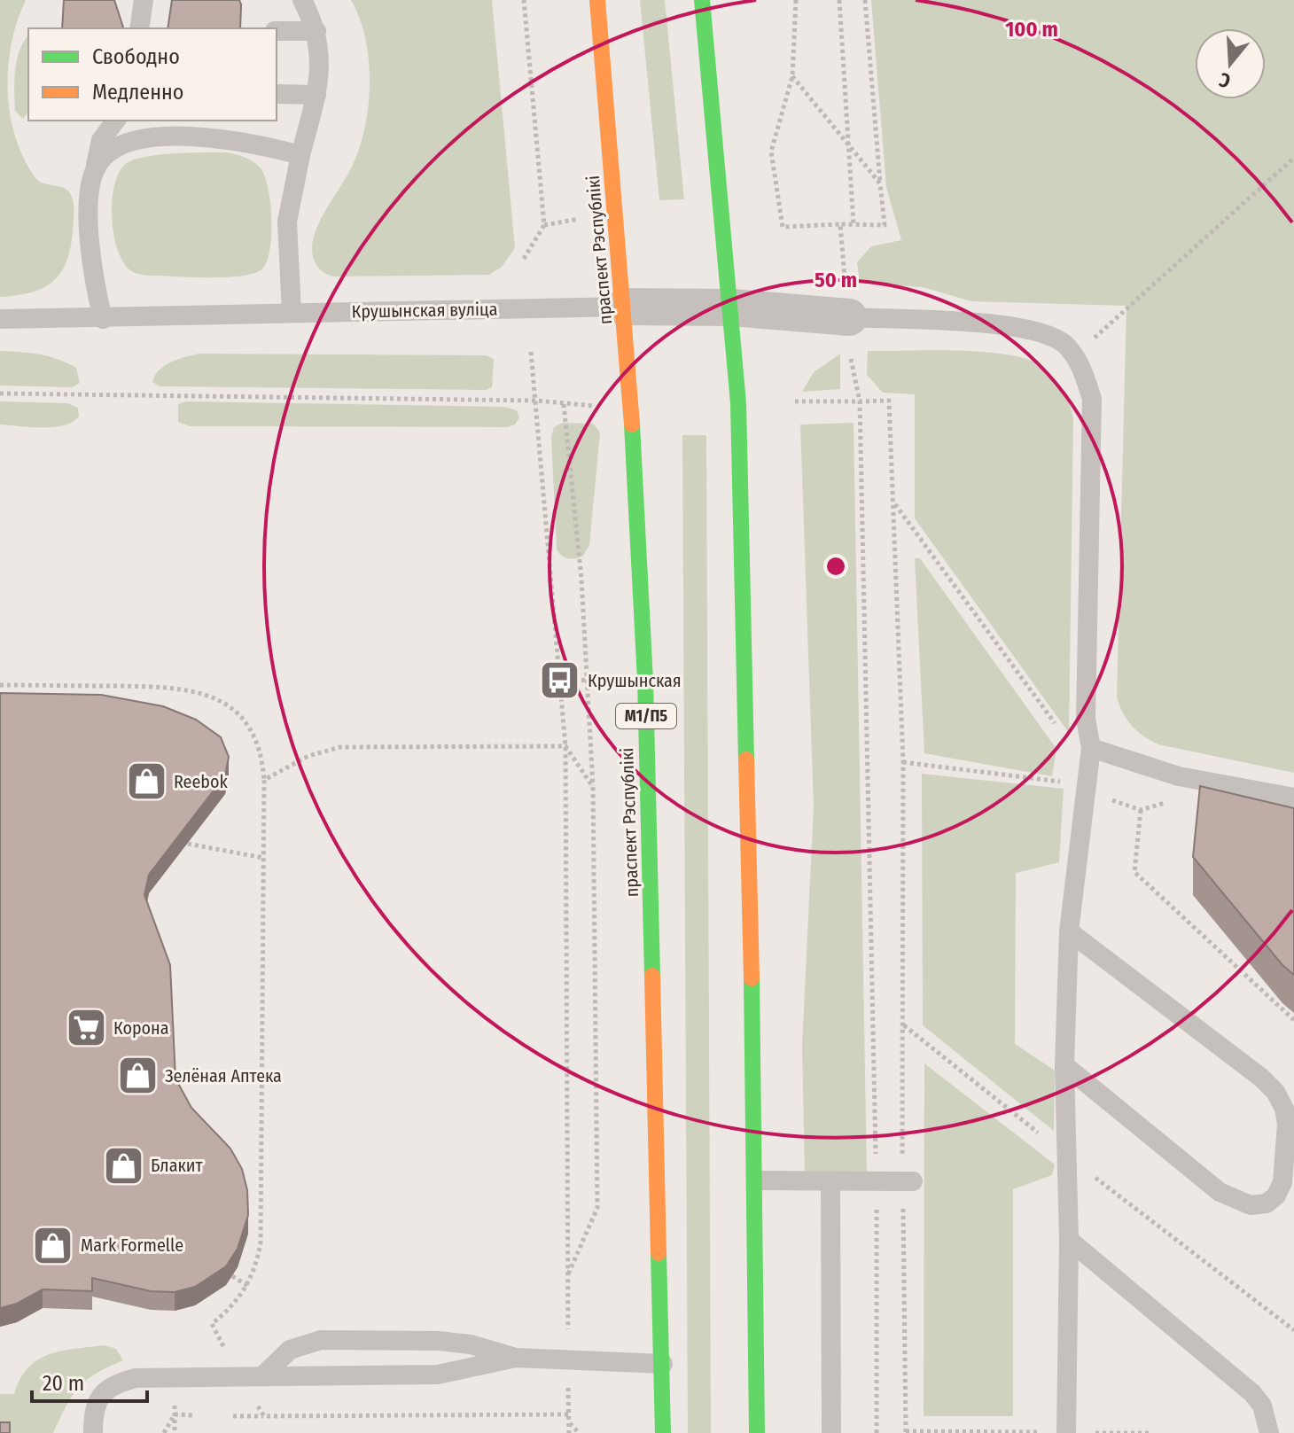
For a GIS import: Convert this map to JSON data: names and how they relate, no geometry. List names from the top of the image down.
{
  "streets": {
    "highway": ["праспект Рэспублікі", "М1/П5"],
    "street": ["Крушынская вуліца"]
  },
  "crossings": [
    ["праспект Рэспублікі", "Крушынская вуліца"]
  ],
  "places": {
    "bus stop": ["Крушынская"],
    "shop": [
      "Reebok",
      "Зелёная Аптека",
      "Блакит",
      "Mark Formelle"
    ],
    "supermarket": ["Корона"]
  },
  "legend": ["Свободно", "Медленно"],
  "scale_bar": "20 m",
  "north": "bottom",
  "rings": ["100 m", "50 m"]
}
